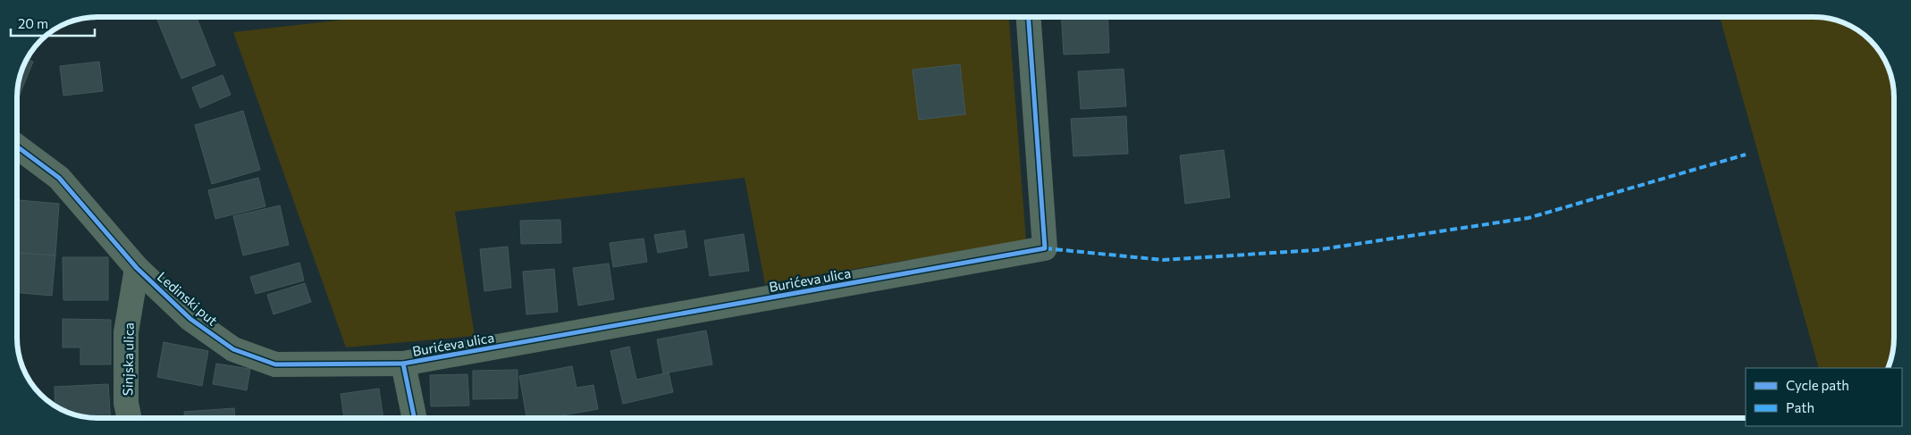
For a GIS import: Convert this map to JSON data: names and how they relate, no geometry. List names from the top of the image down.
{
  "streets": {
    "street": ["Burićeva ulica", "Ledinski put", "Sinjska ulica"]
  },
  "crossings": [
    ["Burićeva ulica", "Ledinski put"],
    ["Ledinski put", "Sinjska ulica"]
  ],
  "legend": ["Cycle path", "Path"],
  "scale_bar": "20 m"
}
